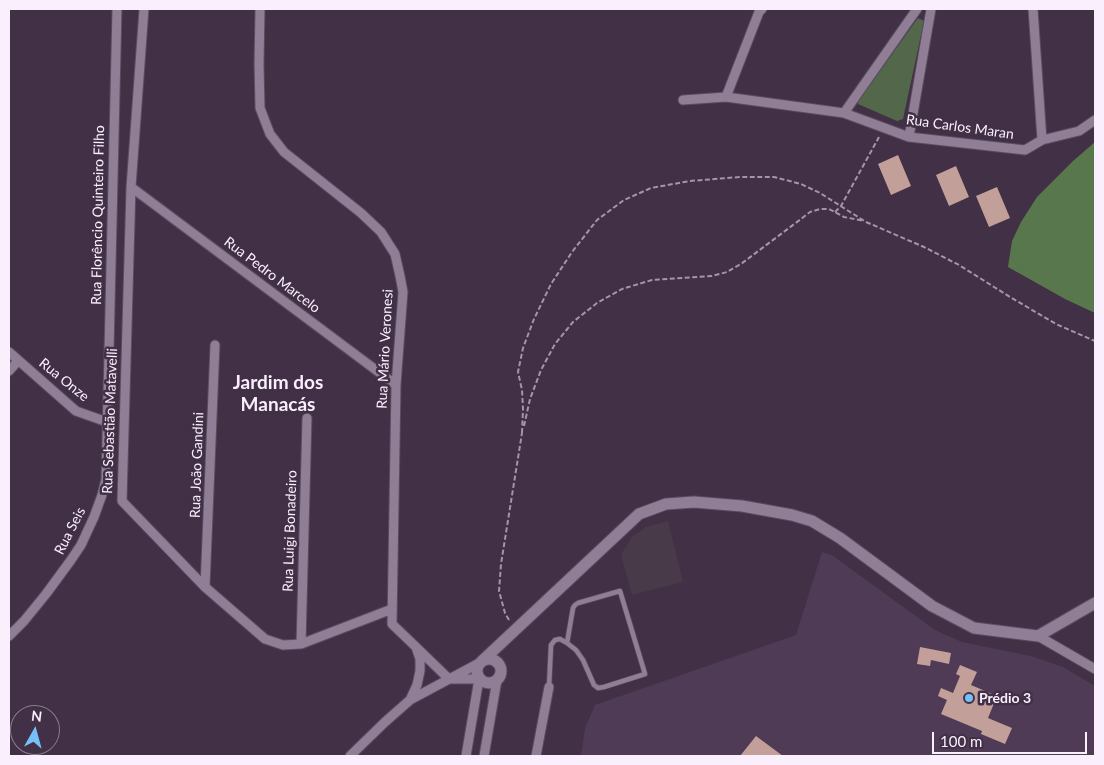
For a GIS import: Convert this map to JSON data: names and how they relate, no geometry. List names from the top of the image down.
{
  "streets": {
    "street": [
      "Rua Carlos Maran",
      "Rua Florêncio Quinteiro Filho",
      "Rua Pedro Marcelo",
      "Rua Mário Veronesi",
      "Rua Onze",
      "Rua Sebastião Matavelli",
      "Rua João Gandini",
      "Rua Seis",
      "Rua Luigi Bonadeiro"
    ]
  },
  "crossings": [
    ["Rua Florêncio Quinteiro Filho", "Rua Onze"],
    ["Rua Florêncio Quinteiro Filho", "Rua Seis"],
    ["Rua Pedro Marcelo", "Rua Mário Veronesi"],
    ["Rua Pedro Marcelo", "Rua Sebastião Matavelli"],
    ["Rua Mário Veronesi", "Rua Sebastião Matavelli"],
    ["Rua Onze", "Rua Seis"],
    ["Rua Sebastião Matavelli", "Rua João Gandini"],
    ["Rua Sebastião Matavelli", "Rua Luigi Bonadeiro"]
  ],
  "districts": ["Jardim dos Manacás"],
  "places": ["Prédio 3"],
  "scale_bar": "100 m",
  "north": "top"
}
